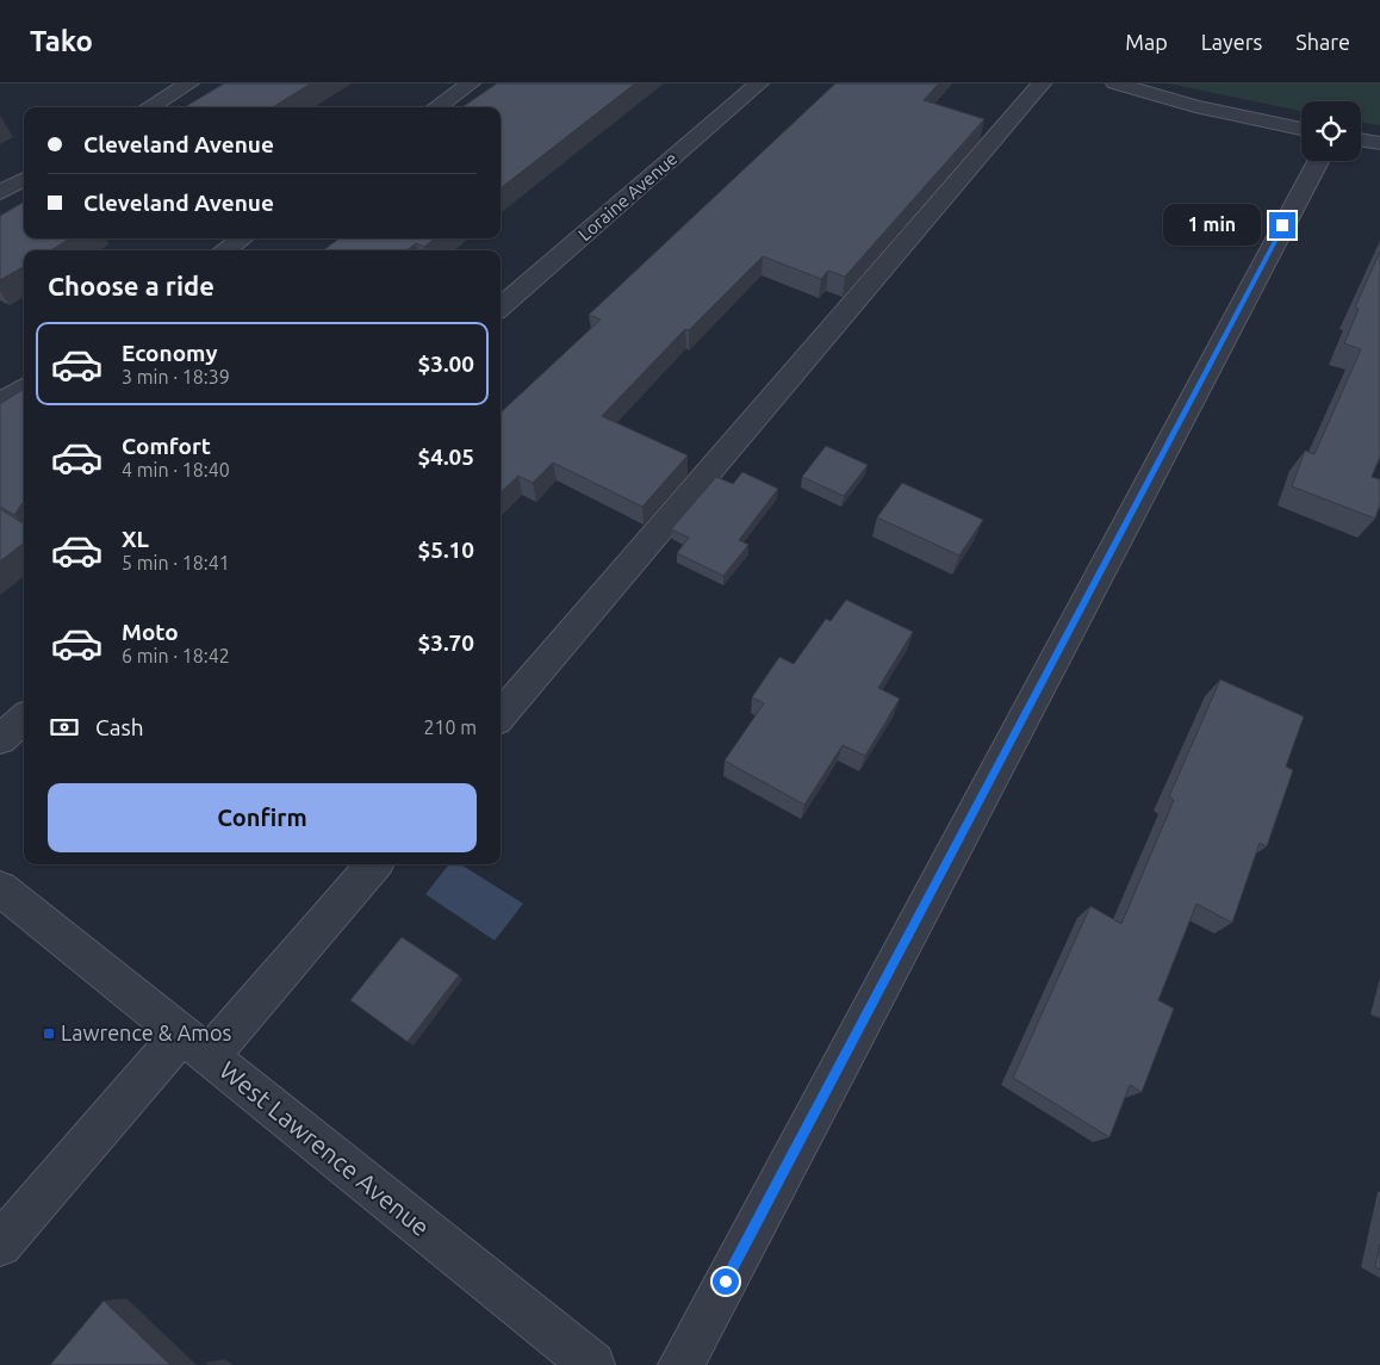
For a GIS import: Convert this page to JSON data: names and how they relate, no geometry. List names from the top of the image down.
{
  "streets": {
    "street": ["Loraine Avenue", "West Lawrence Avenue"]
  },
  "places": {
    "transit": ["Lawrence & Amos"]
  },
  "page": {
    "header": "Tako",
    "nav": ["Map", "Layers", "Share"],
    "banner": ["Cleveland Avenue", "Cleveland Avenue"],
    "bubble": "1 min",
    "heading": "Choose a ride",
    "list": [
      {
        "name": "Economy",
        "note": "3 min · 18:39",
        "value": "$3.00"
      },
      {
        "name": "Comfort",
        "note": "4 min · 18:40",
        "value": "$4.05"
      },
      {
        "name": "XL",
        "note": "5 min · 18:41",
        "value": "$5.10"
      },
      {
        "name": "Moto",
        "note": "6 min · 18:42",
        "value": "$3.70"
      }
    ],
    "pay": ["Cash", "210 m"],
    "buttons": "Confirm"
  }
}
